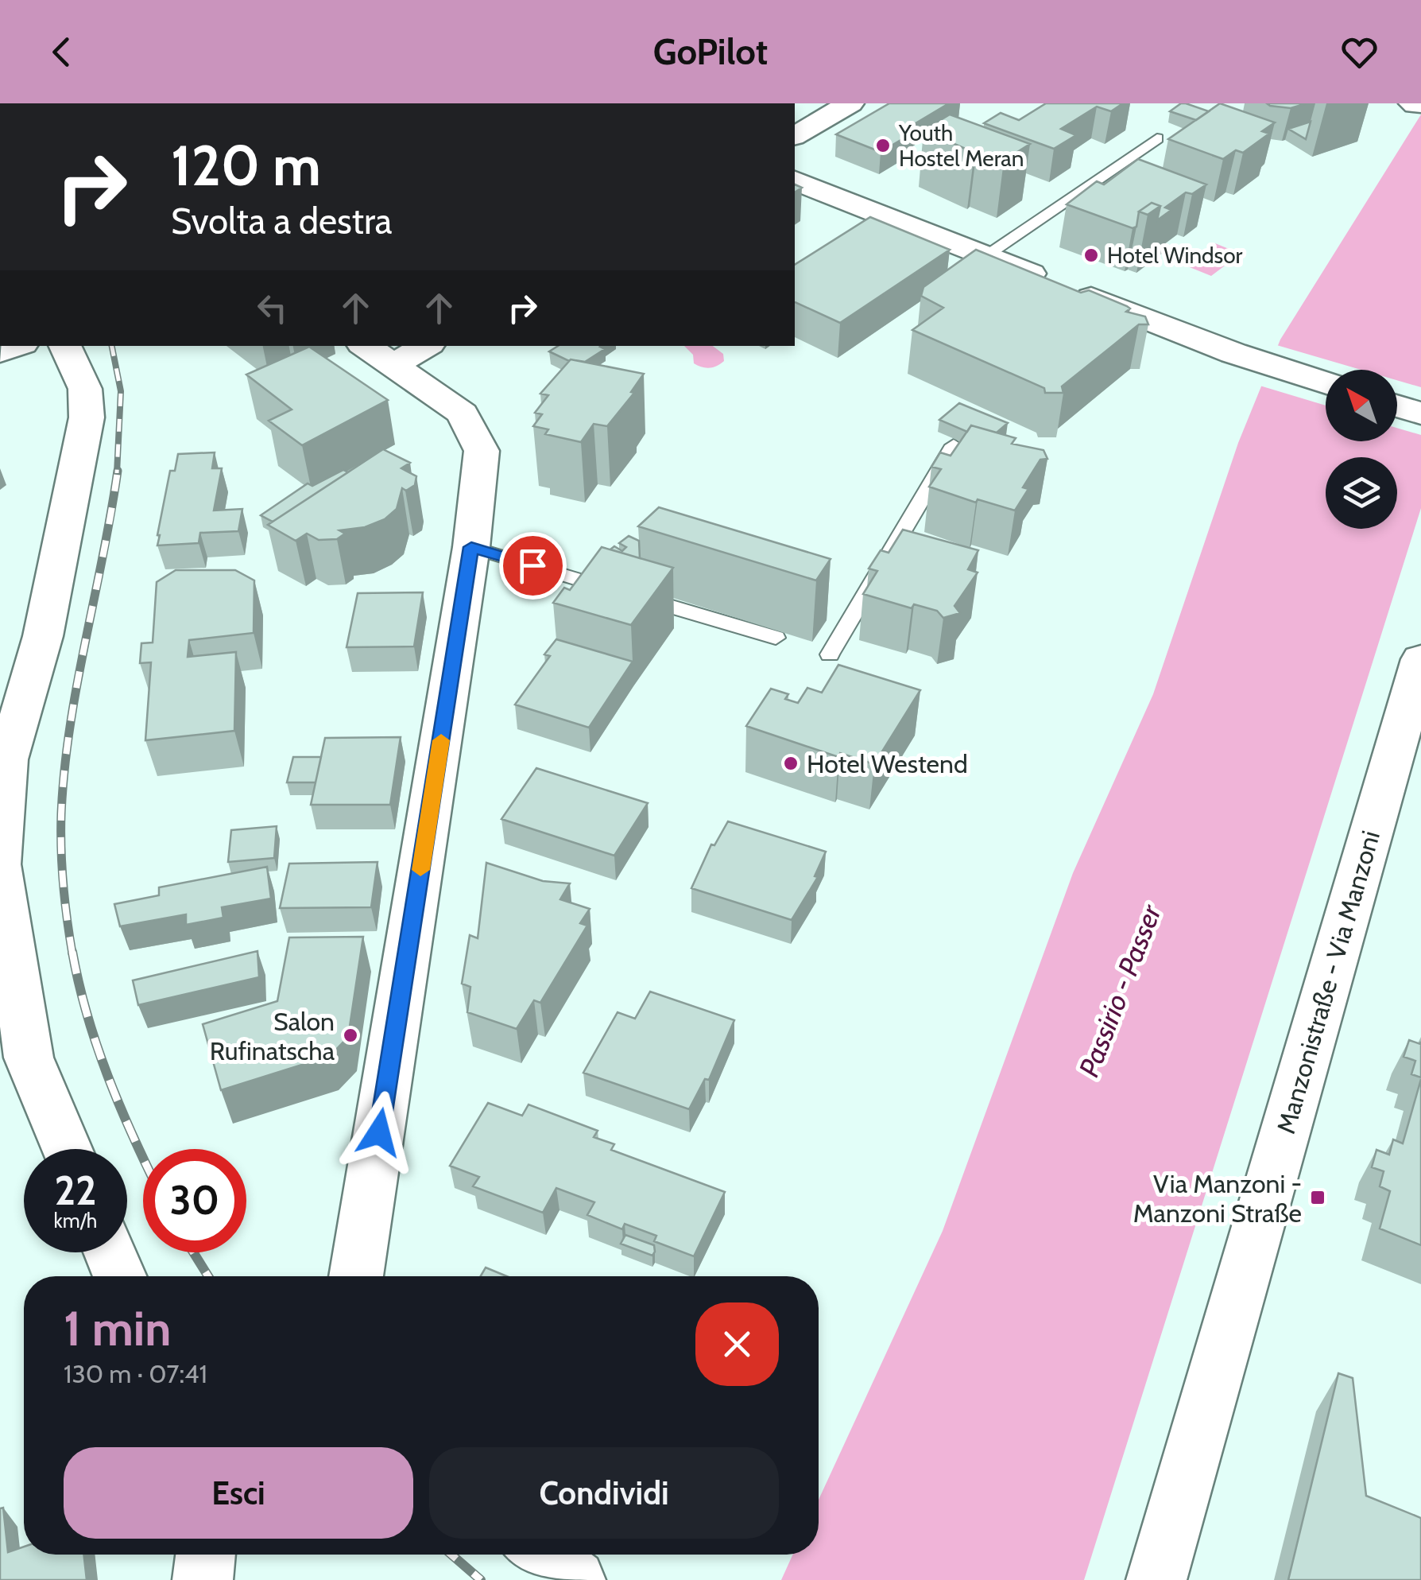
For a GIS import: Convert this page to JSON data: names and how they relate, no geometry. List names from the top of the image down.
{
  "streets": {
    "street": ["Manzonistraße - Via Manzoni"]
  },
  "water": ["Passirio - Passer"],
  "places": {
    "other": [
      "Youth Hostel Meran",
      "Hotel Windsor",
      "Hotel Westend",
      "Salon Rufinatscha"
    ],
    "transit": ["Via Manzoni - Manzoni Straße"]
  },
  "north": "top left",
  "page": {
    "header": "GoPilot",
    "turn": ["120 m", "Svolta a destra"],
    "speed": "22 km/h",
    "limit": "30",
    "heading": ["1 min", "130 m · 07:41"],
    "buttons": ["Esci", "Condividi"]
  }
}
